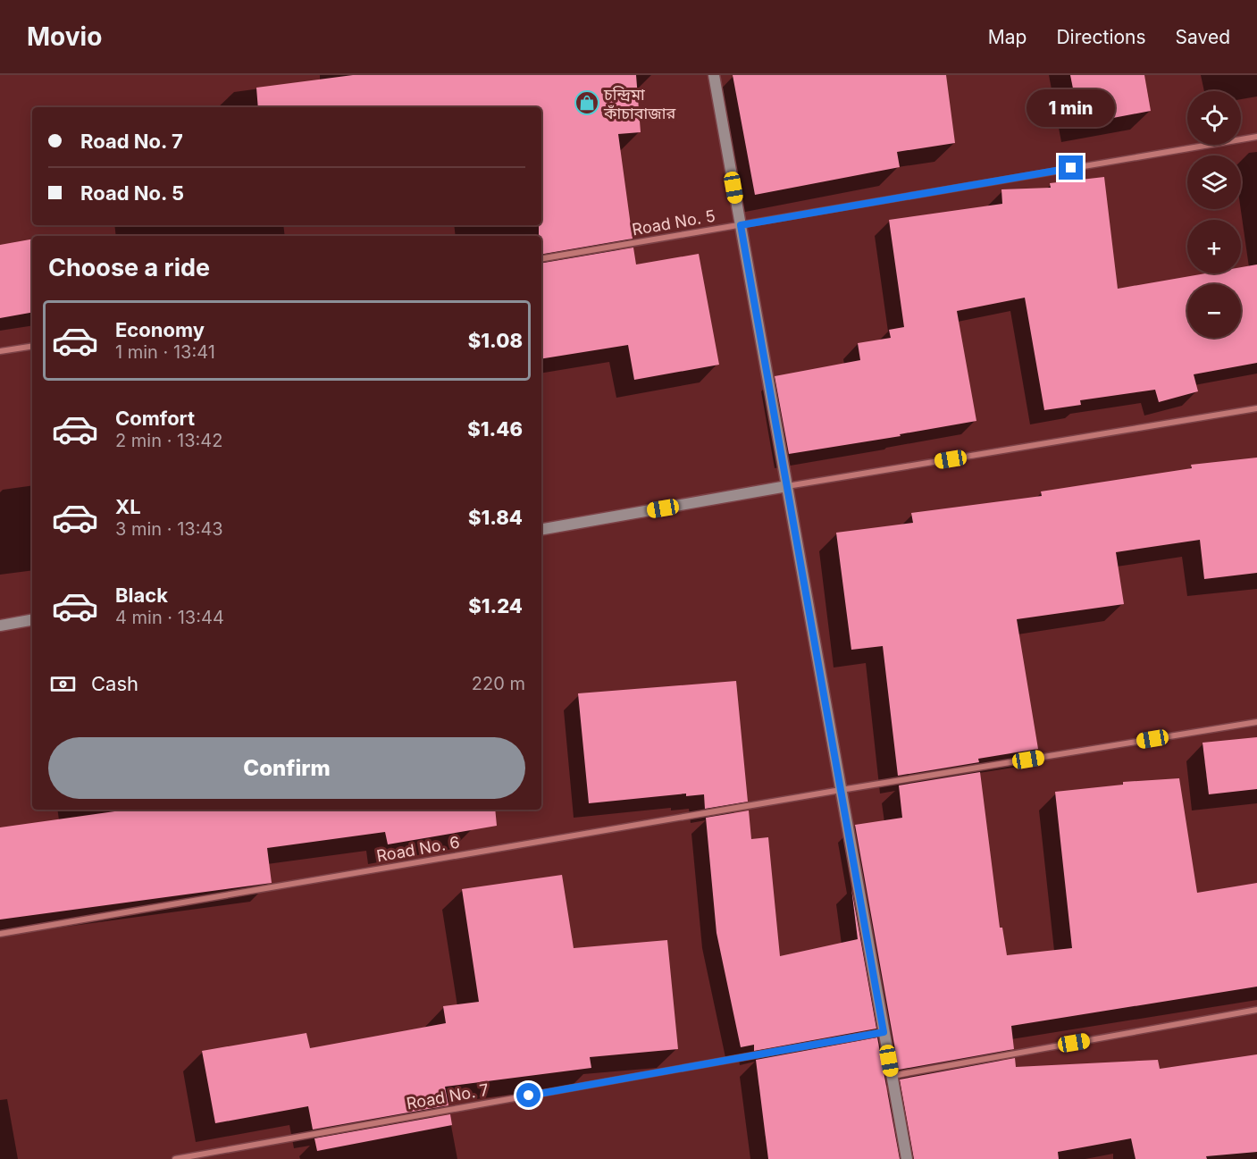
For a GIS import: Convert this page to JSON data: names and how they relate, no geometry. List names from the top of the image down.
{
  "streets": {
    "street": ["Road No. 5", "Road No. 6", "Road No. 7"]
  },
  "places": {
    "shop": ["চন্দ্রিমা কাঁচাবাজার"]
  },
  "page": {
    "header": "Movio",
    "nav": ["Map", "Directions", "Saved"],
    "bubble": "1 min",
    "map_buttons": ["+", "−"],
    "banner": ["Road No. 7", "Road No. 5"],
    "heading": "Choose a ride",
    "list": [
      {
        "name": "Economy",
        "note": "1 min · 13:41",
        "value": "$1.08"
      },
      {
        "name": "Comfort",
        "note": "2 min · 13:42",
        "value": "$1.46"
      },
      {
        "name": "XL",
        "note": "3 min · 13:43",
        "value": "$1.84"
      },
      {
        "name": "Black",
        "note": "4 min · 13:44",
        "value": "$1.24"
      }
    ],
    "pay": ["Cash", "220 m"],
    "buttons": "Confirm"
  }
}
